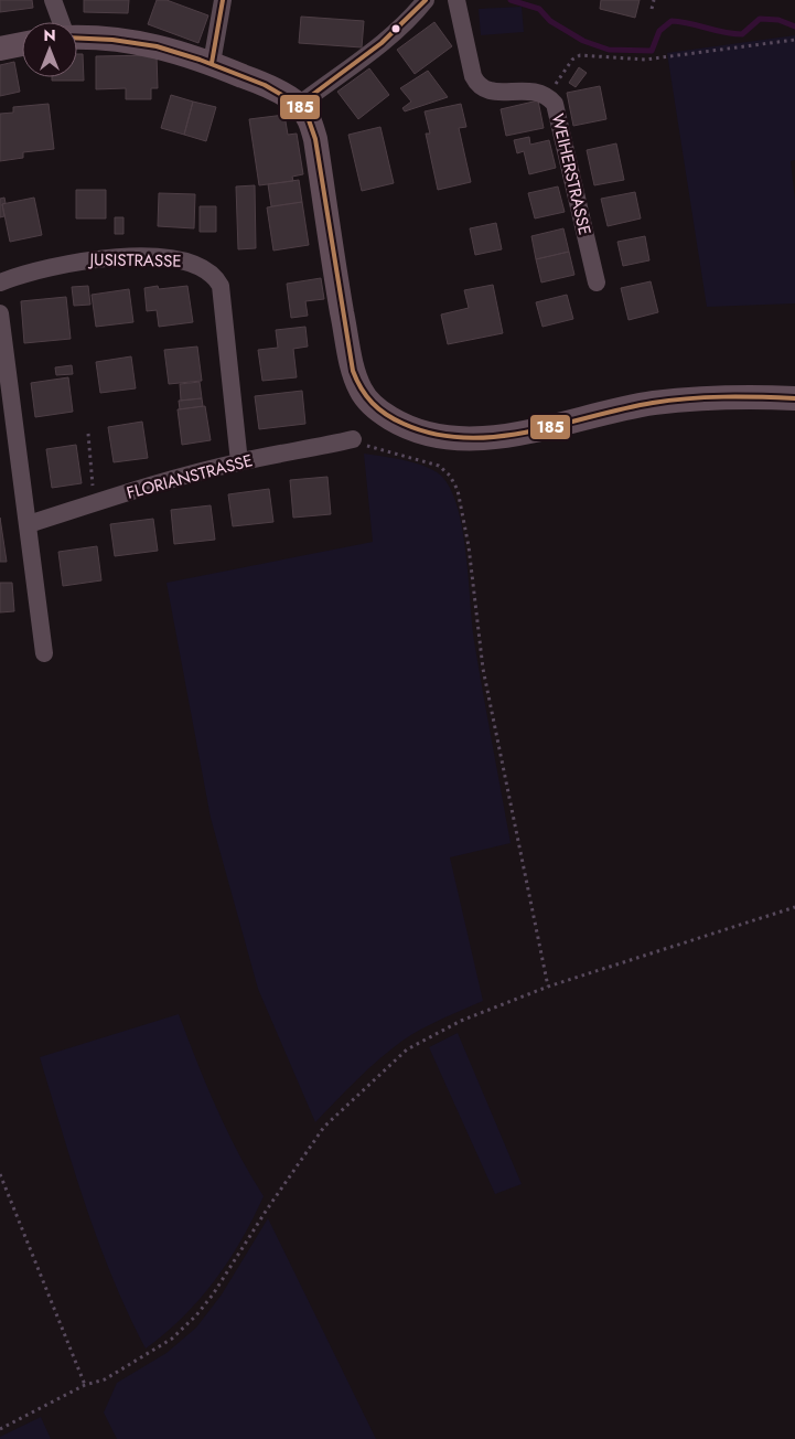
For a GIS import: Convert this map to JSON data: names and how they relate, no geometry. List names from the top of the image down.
{
  "streets": {
    "street": ["WEIHERSTRASSE", "JUSISTRASSE", "FLORIANSTRASSE"]
  },
  "crossings": [
    ["JUSISTRASSE", "FLORIANSTRASSE"]
  ],
  "lines": ["transit line 185"],
  "north": "top"
}
